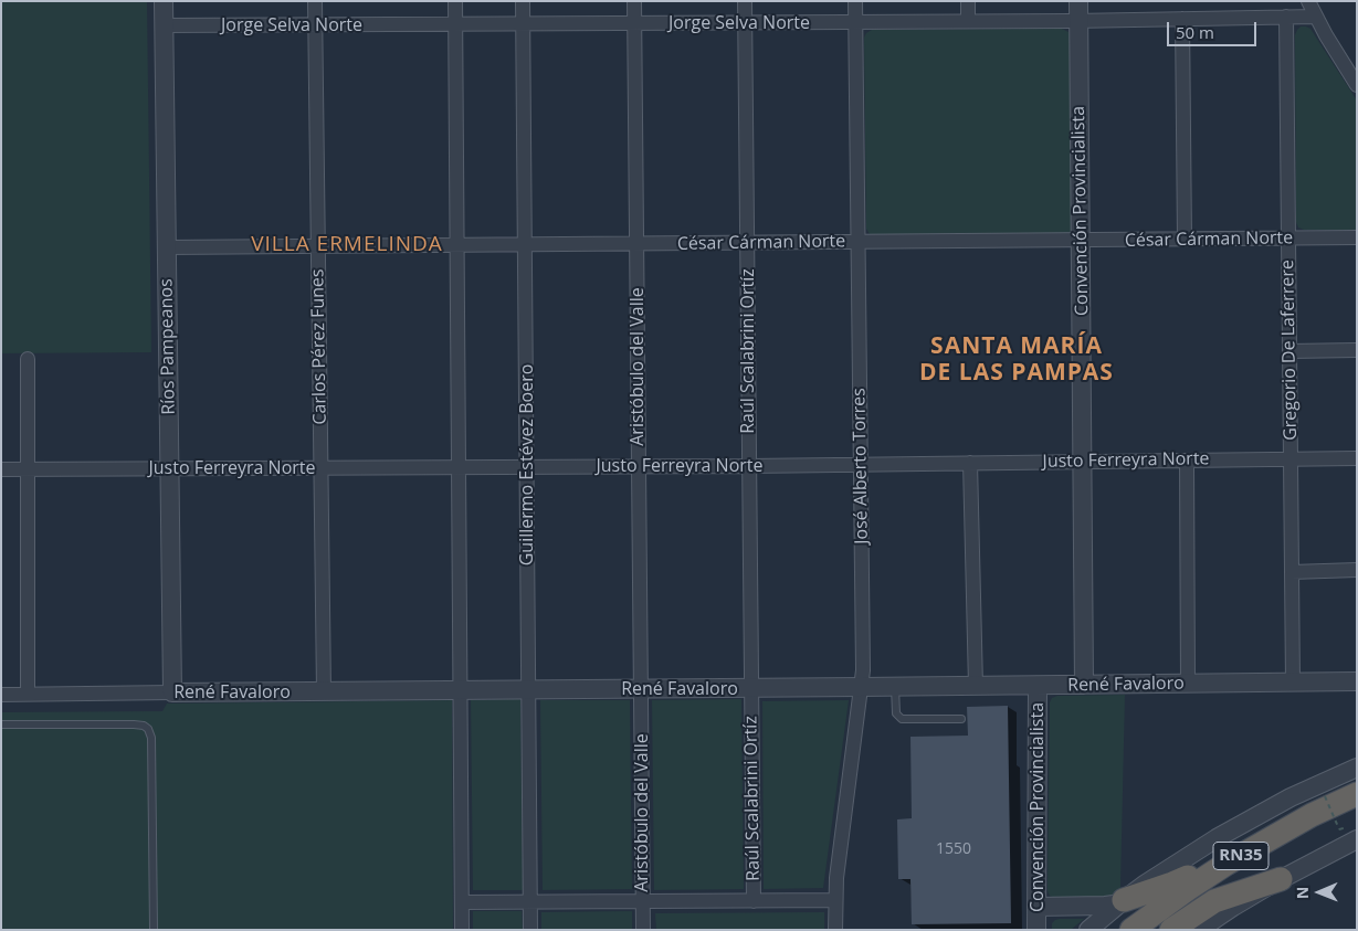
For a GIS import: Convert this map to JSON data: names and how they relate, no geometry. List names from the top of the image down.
{
  "streets": {
    "highway": ["RN35"],
    "street": [
      "Jorge Selva Norte",
      "Convención Provincialista",
      "César Cárman Norte",
      "Ríos Pampeanos",
      "Carlos Pérez Funes",
      "Gregorio De Laferrere",
      "Raúl Scalabrini Ortíz",
      "Aristóbulo del Valle",
      "Justo Ferreyra Norte",
      "Guillermo Estévez Boero",
      "José Alberto Torres",
      "René Favaloro"
    ]
  },
  "crossings": [
    ["Jorge Selva Norte", "Convención Provincialista"],
    ["Jorge Selva Norte", "Ríos Pampeanos"],
    ["Jorge Selva Norte", "Carlos Pérez Funes"],
    ["Jorge Selva Norte", "Gregorio De Laferrere"],
    ["Jorge Selva Norte", "Raúl Scalabrini Ortíz"],
    ["Jorge Selva Norte", "Aristóbulo del Valle"],
    ["Jorge Selva Norte", "Guillermo Estévez Boero"],
    ["Jorge Selva Norte", "José Alberto Torres"],
    ["Convención Provincialista", "César Cárman Norte"],
    ["Convención Provincialista", "Justo Ferreyra Norte"],
    ["Convención Provincialista", "René Favaloro"],
    ["César Cárman Norte", "Ríos Pampeanos"],
    ["César Cárman Norte", "Carlos Pérez Funes"],
    ["César Cárman Norte", "Gregorio De Laferrere"],
    ["César Cárman Norte", "Raúl Scalabrini Ortíz"],
    ["César Cárman Norte", "Aristóbulo del Valle"],
    ["César Cárman Norte", "Guillermo Estévez Boero"],
    ["César Cárman Norte", "José Alberto Torres"],
    ["Ríos Pampeanos", "Justo Ferreyra Norte"],
    ["Ríos Pampeanos", "René Favaloro"],
    ["Carlos Pérez Funes", "Justo Ferreyra Norte"],
    ["Carlos Pérez Funes", "René Favaloro"],
    ["Gregorio De Laferrere", "Justo Ferreyra Norte"],
    ["Gregorio De Laferrere", "René Favaloro"],
    ["Raúl Scalabrini Ortíz", "Justo Ferreyra Norte"],
    ["Raúl Scalabrini Ortíz", "René Favaloro"],
    ["Aristóbulo del Valle", "Justo Ferreyra Norte"],
    ["Aristóbulo del Valle", "René Favaloro"],
    ["Justo Ferreyra Norte", "Guillermo Estévez Boero"],
    ["Justo Ferreyra Norte", "José Alberto Torres"],
    ["Guillermo Estévez Boero", "René Favaloro"],
    ["José Alberto Torres", "René Favaloro"]
  ],
  "districts": ["VILLA ERMELINDA", "SANTA MARÍA DE LAS PAMPAS"],
  "house_numbers": ["1550"],
  "scale_bar": "50 m",
  "north": "left"
}
